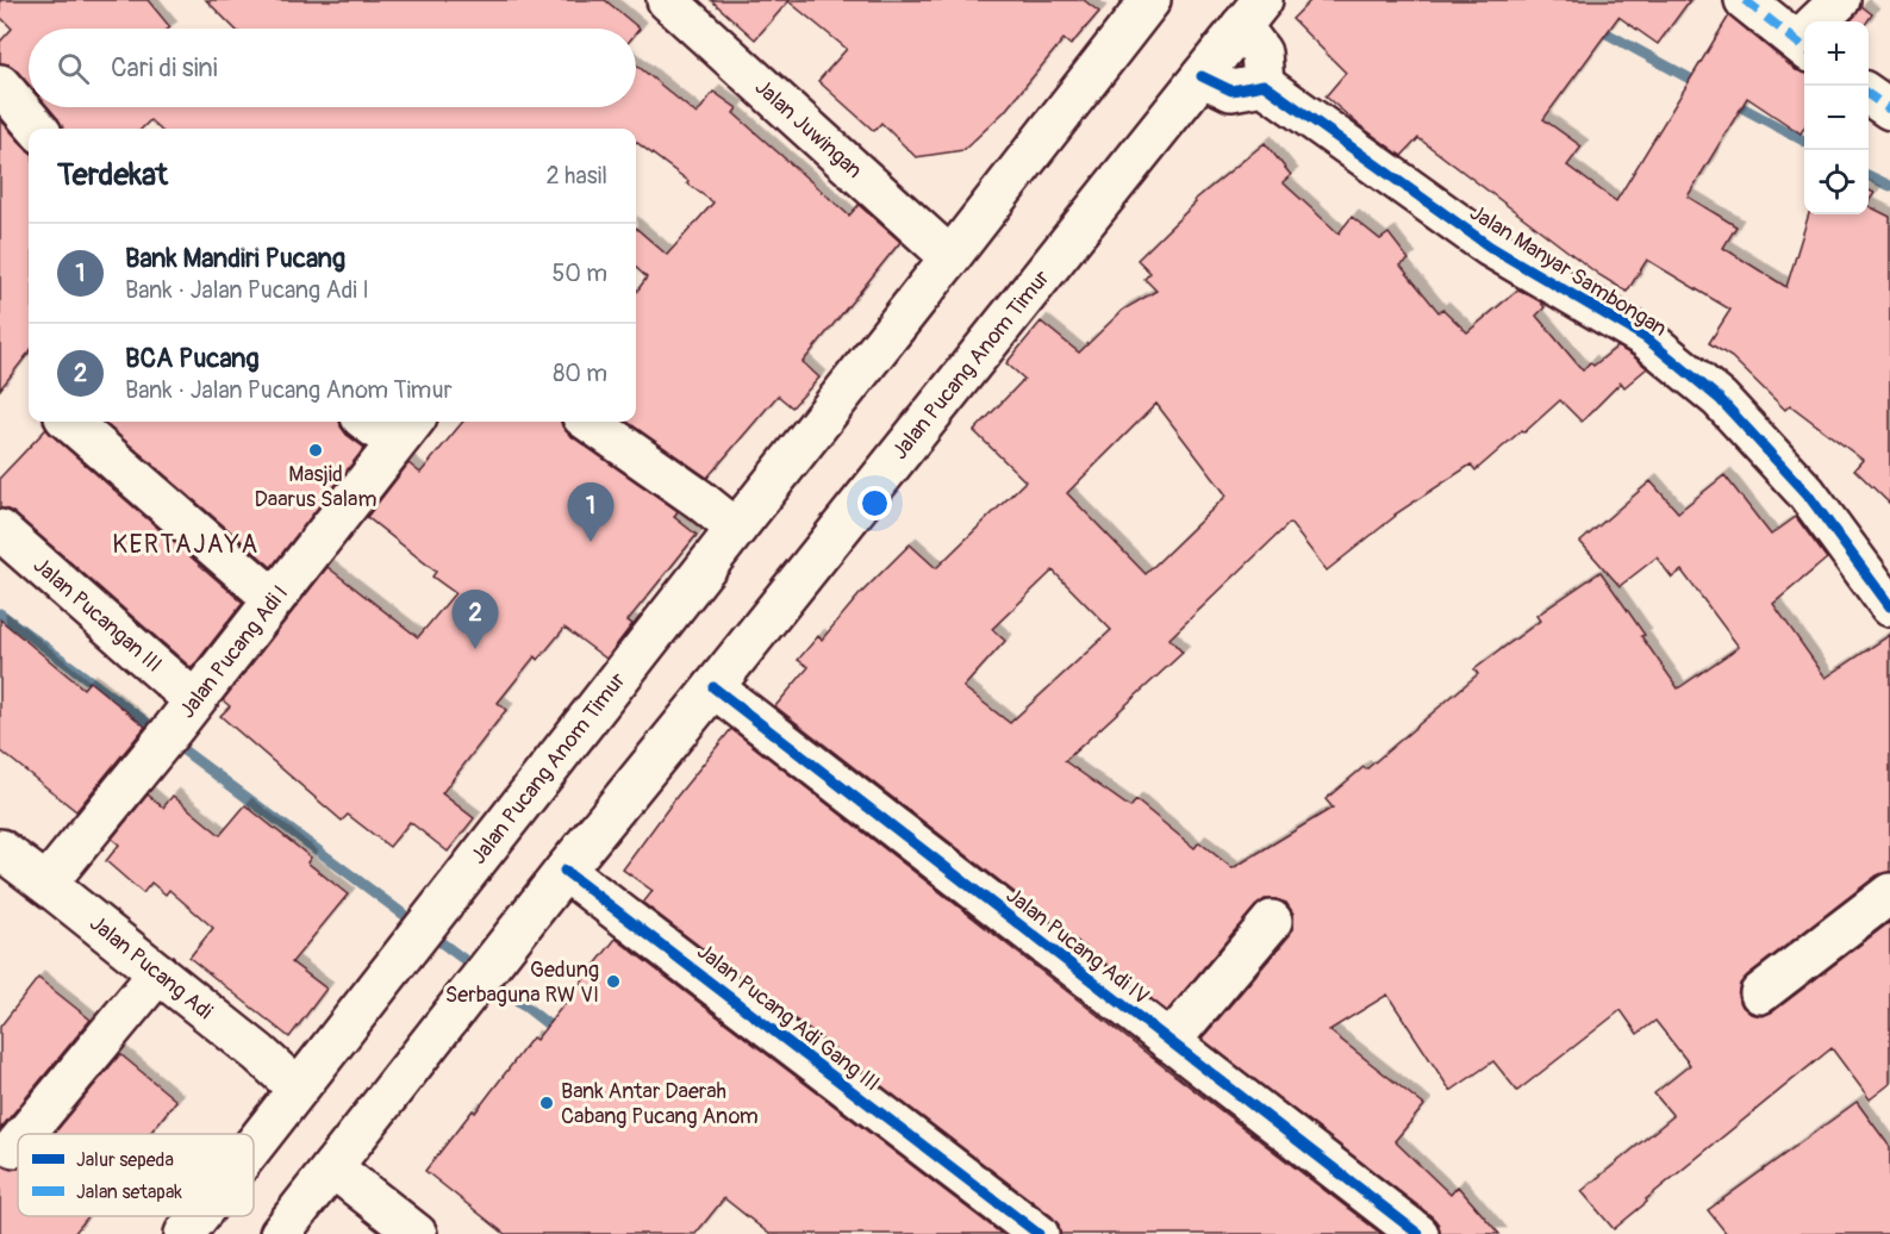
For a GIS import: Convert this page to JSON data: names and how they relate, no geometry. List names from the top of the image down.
{
  "streets": {
    "street": [
      "Jalan Juwingan",
      "Jalan Manyar Sambongan",
      "Jalan Pucang Anom Timur",
      "Jalan Pucangan III",
      "Jalan Pucang Adi I",
      "Jalan Pucang Adi IV",
      "Jalan Pucang Adi",
      "Jalan Pucang Adi Gang III"
    ]
  },
  "crossings": [
    ["Jalan Juwingan", "Jalan Pucang Anom Timur"],
    ["Jalan Pucang Anom Timur", "Jalan Pucang Adi IV"],
    ["Jalan Pucang Anom Timur", "Jalan Pucang Adi"],
    ["Jalan Pucang Anom Timur", "Jalan Pucang Adi Gang III"],
    ["Jalan Pucangan III", "Jalan Pucang Adi I"],
    ["Jalan Pucang Adi I", "Jalan Pucang Adi"]
  ],
  "districts": ["KERTAJAYA"],
  "places": ["Masjid Daarus Salam", "Gedung Serbaguna RW VI", "Bank Antar Daerah Cabang Pucang Anom"],
  "legend": ["Jalur sepeda", "Jalan setapak"],
  "page": {
    "map_buttons": ["+", "−"],
    "search": "Cari di sini",
    "heading": ["Terdekat", "2 hasil"],
    "list": [
      {
        "mark": "1",
        "name": "Bank Mandiri Pucang",
        "note": "Bank · Jalan Pucang Adi I",
        "value": "50 m"
      },
      {
        "mark": "2",
        "name": "BCA Pucang",
        "note": "Bank · Jalan Pucang Anom Timur",
        "value": "80 m"
      }
    ],
    "pins": ["1", "2"]
  }
}
